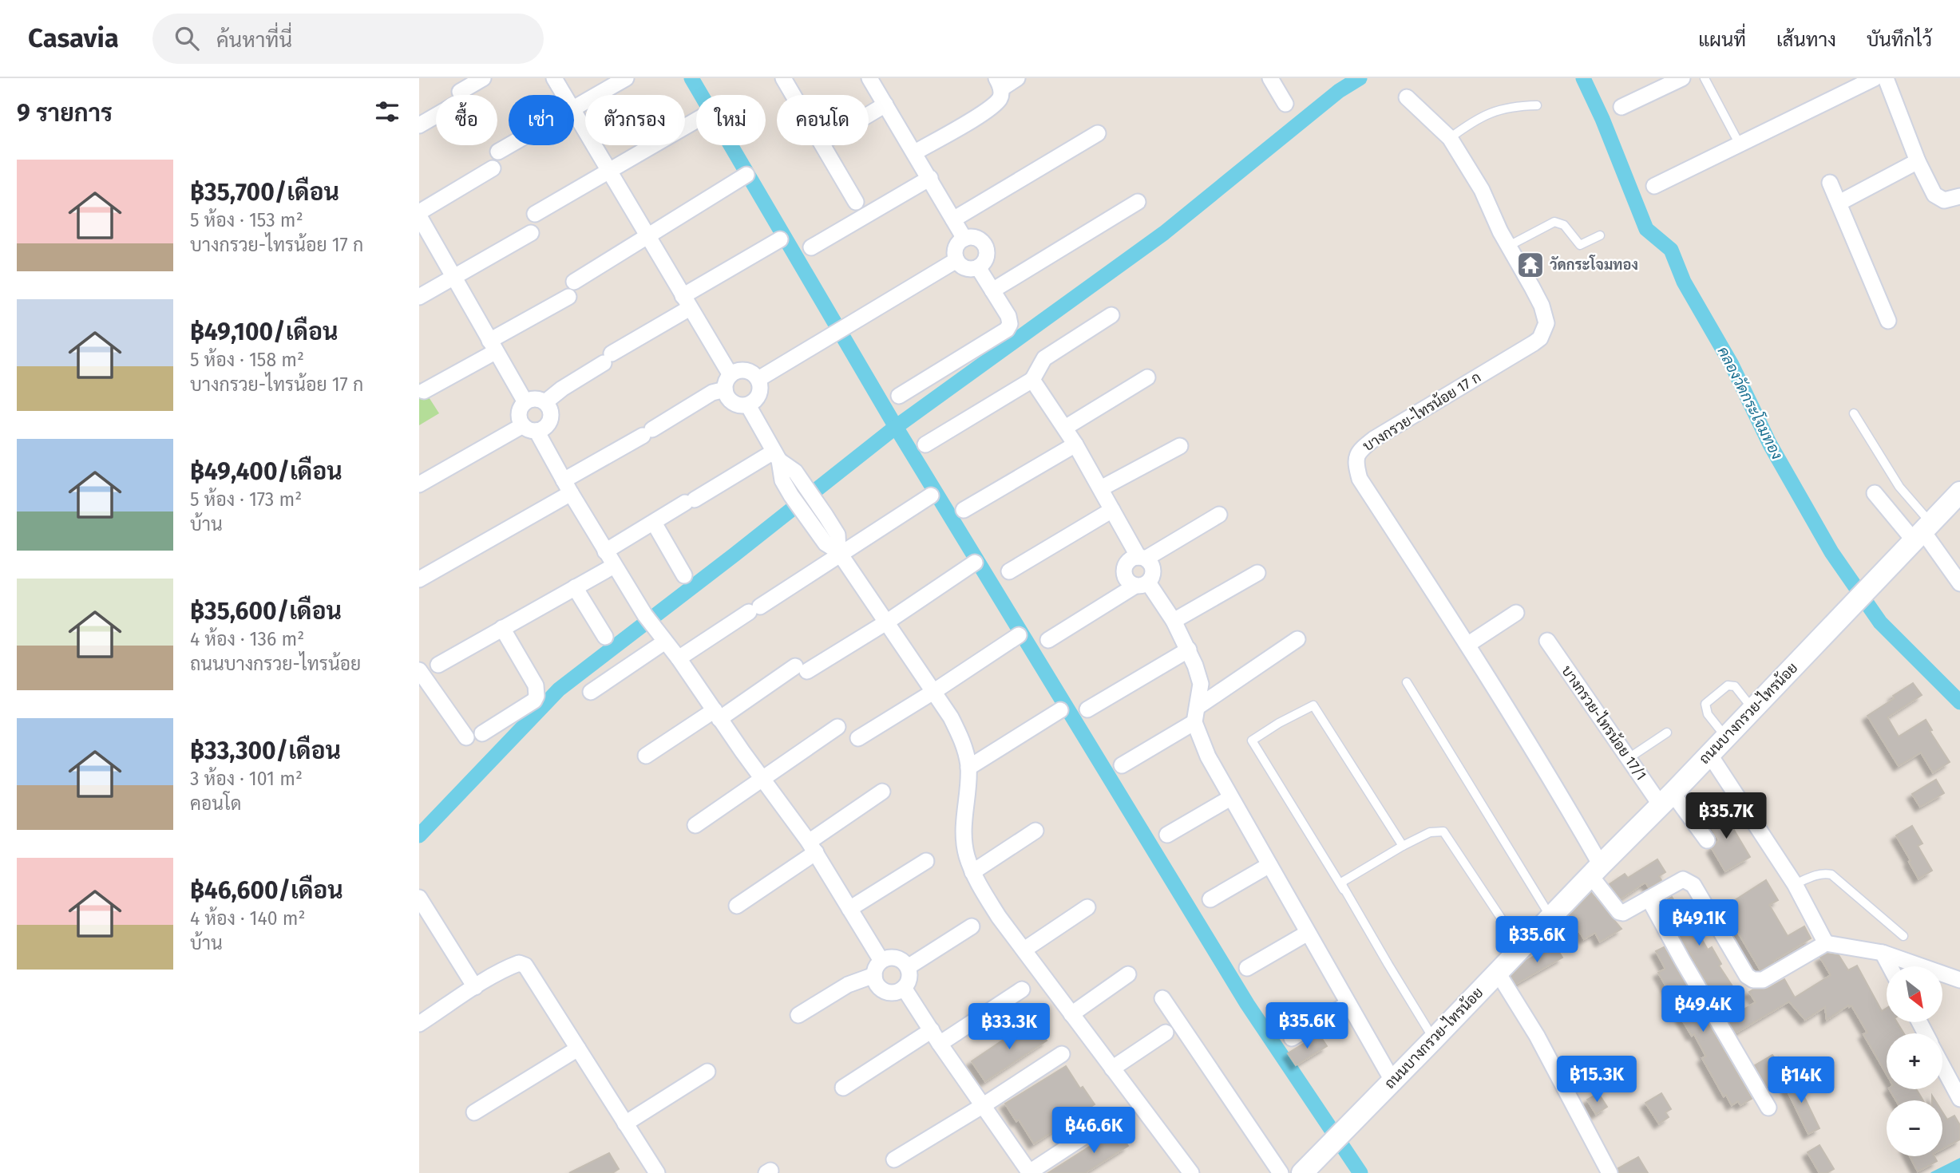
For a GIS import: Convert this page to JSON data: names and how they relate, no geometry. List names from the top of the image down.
{
  "streets": {
    "main road": ["ถนนบางกรวย-ไทรน้อย"],
    "street": ["บางกรวย-ไทรน้อย 17 ก", "บางกรวย-ไทรน้อย 17/1"]
  },
  "crossings": [
    ["บางกรวย-ไทรน้อย 17 ก", "ถนนบางกรวย-ไทรน้อย"],
    ["ถนนบางกรวย-ไทรน้อย", "บางกรวย-ไทรน้อย 17/1"]
  ],
  "water": ["คลองวัดกระโจมทอง"],
  "places": {
    "temple": ["วัดกระโจมทอง"]
  },
  "north": "bottom right",
  "page": {
    "header": "Casavia",
    "search": "ค้นหาที่นี่",
    "nav": ["แผนที่", "เส้นทาง", "บันทึกไว้"],
    "heading": "9 รายการ",
    "chip": [
      "ซื้อ",
      "เช่า",
      "ตัวกรอง",
      "ใหม่",
      "คอนโด"
    ],
    "list": [
      {
        "name": "฿35,700/เดือน",
        "note": "5 ห้อง · 153 m² · บางกรวย-ไทรน้อย 17 ก"
      },
      {
        "name": "฿49,100/เดือน",
        "note": "5 ห้อง · 158 m² · บางกรวย-ไทรน้อย 17 ก"
      },
      {
        "name": "฿49,400/เดือน",
        "note": "5 ห้อง · 173 m² · บ้าน"
      },
      {
        "name": "฿35,600/เดือน",
        "note": "4 ห้อง · 136 m² · ถนนบางกรวย-ไทรน้อย"
      },
      {
        "name": "฿33,300/เดือน",
        "note": "3 ห้อง · 101 m² · คอนโด"
      },
      {
        "name": "฿46,600/เดือน",
        "note": "4 ห้อง · 140 m² · บ้าน"
      }
    ],
    "price": [
      "฿35.7K",
      "฿49.1K",
      "฿35.6K",
      "฿49.4K",
      "฿35.6K",
      "฿33.3K",
      "฿15.3K",
      "฿14K",
      "฿46.6K"
    ],
    "map_buttons": ["+", "−"]
  }
}
